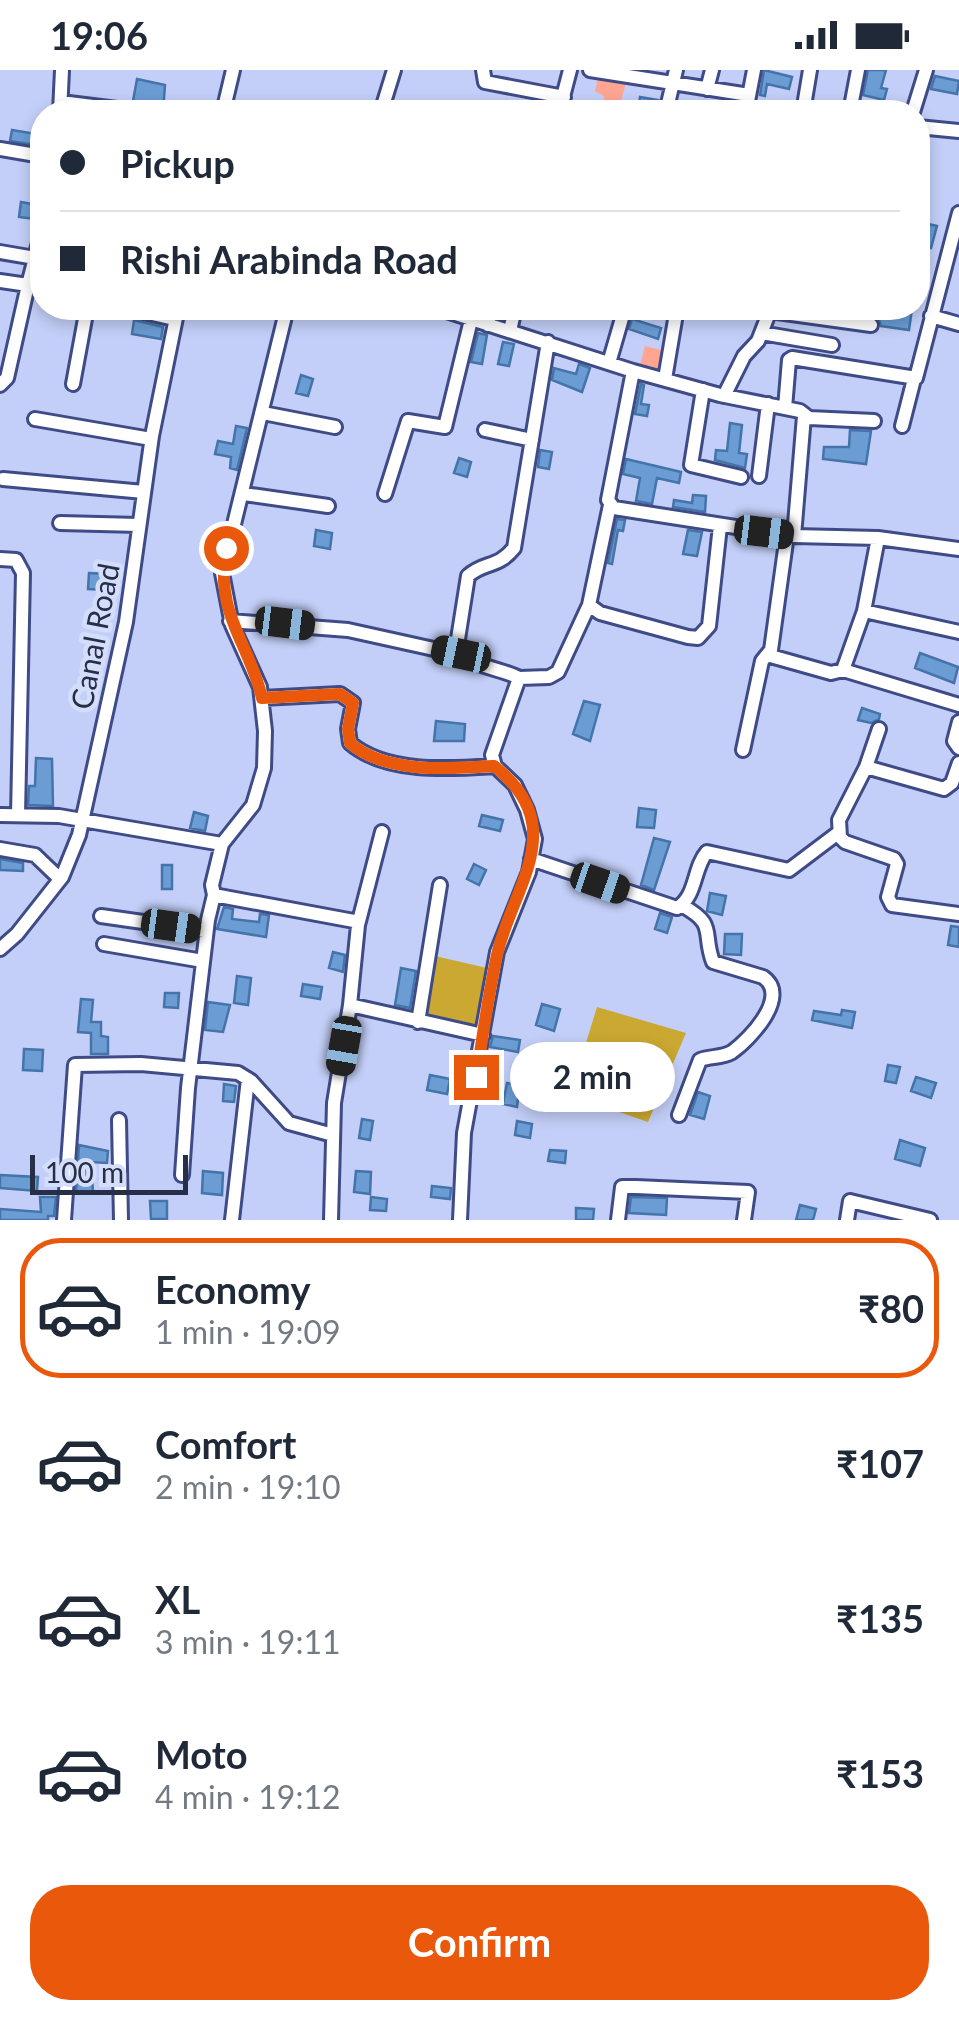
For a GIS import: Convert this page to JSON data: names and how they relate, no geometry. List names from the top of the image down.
{
  "streets": {
    "street": ["Canal Road"]
  },
  "scale_bar": "100 m",
  "page": {
    "status": "19:06",
    "banner": ["Pickup", "Rishi Arabinda Road"],
    "bubble": "2 min",
    "scale": "100 m",
    "list": [
      {
        "name": "Economy",
        "note": "1 min · 19:09",
        "value": "₹80"
      },
      {
        "name": "Comfort",
        "note": "2 min · 19:10",
        "value": "₹107"
      },
      {
        "name": "XL",
        "note": "3 min · 19:11",
        "value": "₹135"
      },
      {
        "name": "Moto",
        "note": "4 min · 19:12",
        "value": "₹153"
      }
    ],
    "buttons": "Confirm"
  }
}
